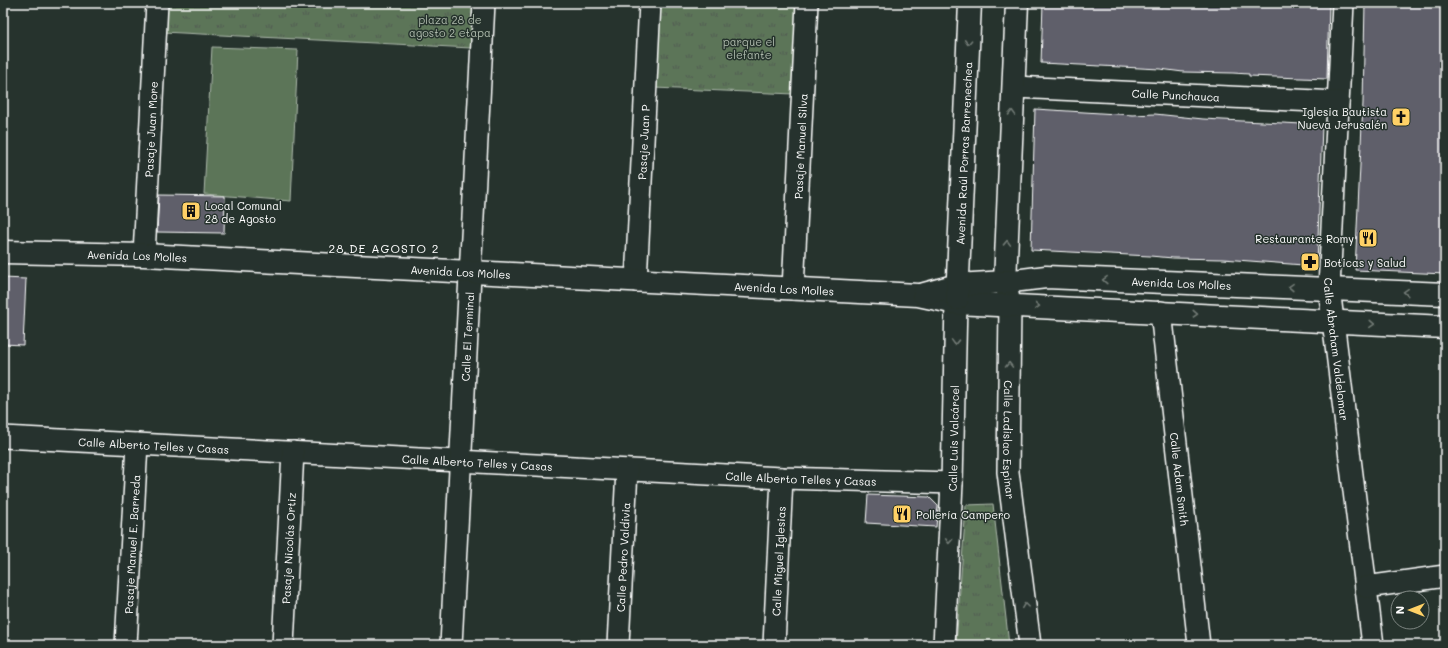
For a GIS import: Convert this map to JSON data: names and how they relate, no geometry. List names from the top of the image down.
{
  "streets": {
    "street": [
      "Calle Punchauca",
      "Pasaje Juan More",
      "Pasaje Juan P",
      "Pasaje Manuel Silva",
      "Avenida Raúl Porras Barrenechea",
      "Avenida Los Molles",
      "Calle El Terminal",
      "Calle Abraham Valdelomar",
      "Calle Luis Valcárcel",
      "Calle Ladislao Espinar",
      "Calle Alberto Telles y Casas",
      "Calle Adam Smith",
      "Pasaje Manuel E. Barreda",
      "Pasaje Nicolás Ortiz",
      "Calle Pedro Valdivia",
      "Calle Miguel Iglesias"
    ]
  },
  "crossings": [
    ["Calle Punchauca", "Calle Abraham Valdelomar"],
    ["Pasaje Juan More", "Avenida Los Molles"],
    ["Pasaje Juan P", "Avenida Los Molles"],
    ["Pasaje Manuel Silva", "Avenida Los Molles"],
    ["Avenida Raúl Porras Barrenechea", "Avenida Los Molles"],
    ["Avenida Raúl Porras Barrenechea", "Calle Luis Valcárcel"],
    ["Avenida Los Molles", "Calle El Terminal"],
    ["Avenida Los Molles", "Calle Abraham Valdelomar"],
    ["Avenida Los Molles", "Calle Luis Valcárcel"],
    ["Avenida Los Molles", "Calle Ladislao Espinar"],
    ["Avenida Los Molles", "Calle Adam Smith"],
    ["Calle El Terminal", "Calle Alberto Telles y Casas"],
    ["Calle Luis Valcárcel", "Calle Alberto Telles y Casas"],
    ["Calle Alberto Telles y Casas", "Pasaje Manuel E. Barreda"],
    ["Calle Alberto Telles y Casas", "Pasaje Nicolás Ortiz"],
    ["Calle Alberto Telles y Casas", "Calle Pedro Valdivia"],
    ["Calle Alberto Telles y Casas", "Calle Miguel Iglesias"]
  ],
  "one_way": ["Calle Luis Valcárcel", "Calle Ladislao Espinar"],
  "districts": ["28 DE AGOSTO 2"],
  "parks": ["plaza 28 de agosto 2 etapa", "parque el elefante"],
  "places": {
    "church": ["Iglesia Bautista Nueva Jerusalén"],
    "building": ["Local Comunal 28 de Agosto"],
    "restaurant": ["Restaurante Romy", "Pollería Campero"],
    "pharmacy": ["Boticas y Salud"]
  },
  "north": "left"
}
